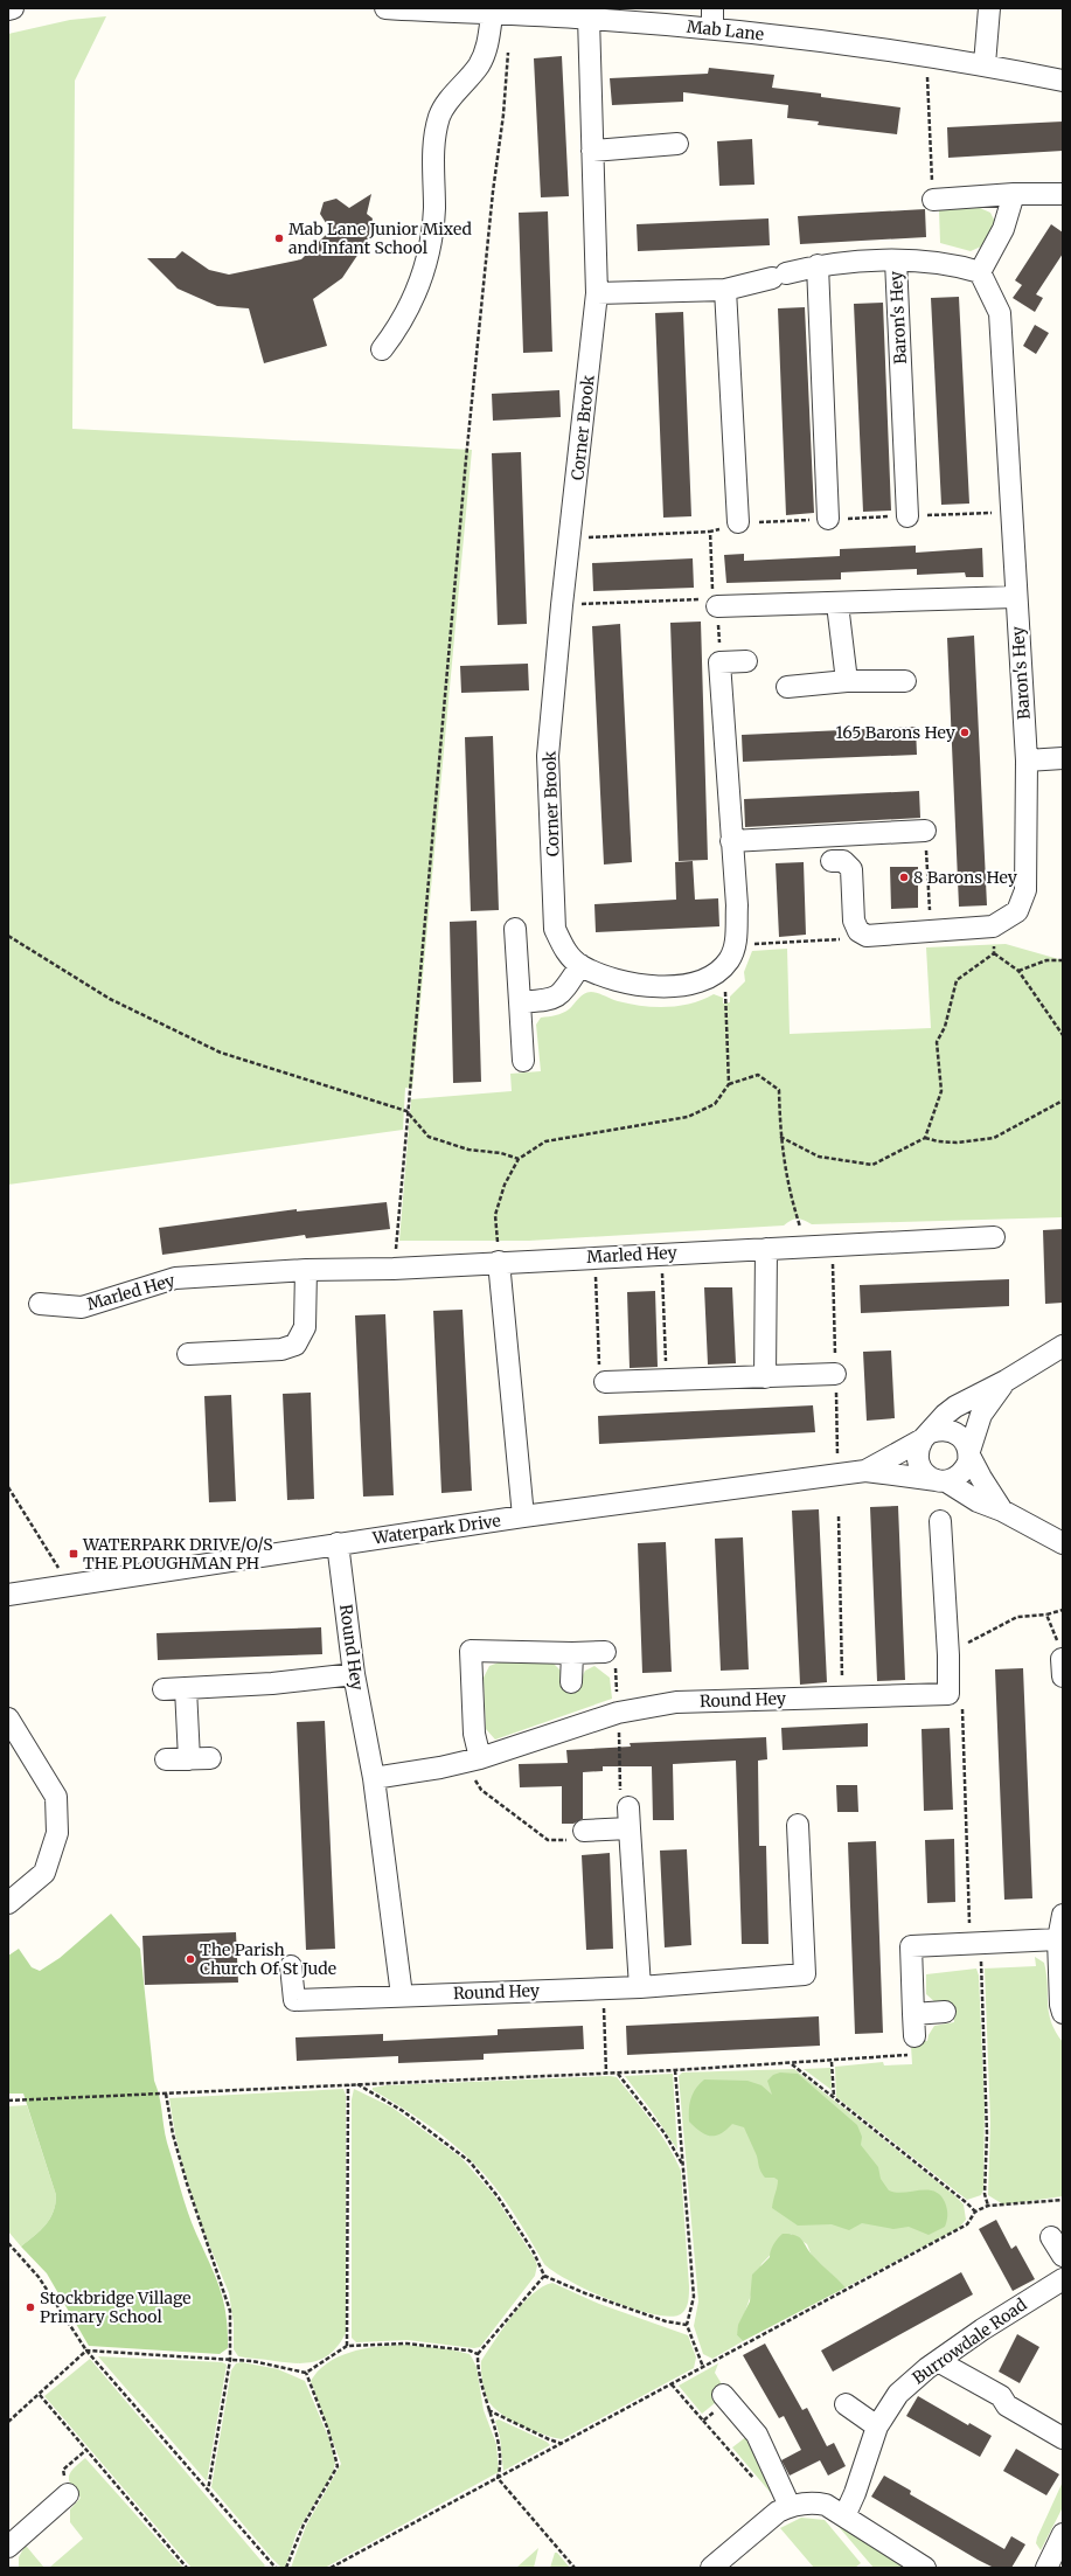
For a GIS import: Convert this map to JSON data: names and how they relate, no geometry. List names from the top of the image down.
{
  "streets": {
    "street": [
      "Mab Lane",
      "Baron's Hey",
      "Corner Brook",
      "Marled Hey",
      "Waterpark Drive",
      "Round Hey",
      "Burrowdale Road"
    ]
  },
  "crossings": [
    ["Mab Lane", "Corner Brook"],
    ["Baron's Hey", "Corner Brook"],
    ["Waterpark Drive", "Round Hey"]
  ],
  "places": {
    "other": [
      "Mab Lane Junior Mixed and Infant School",
      "165 Barons Hey",
      "8 Barons Hey",
      "The Parish Church Of St Jude",
      "Stockbridge Village Primary School"
    ],
    "transit": ["WATERPARK DRIVE/O/S THE PLOUGHMAN PH"]
  }
}
